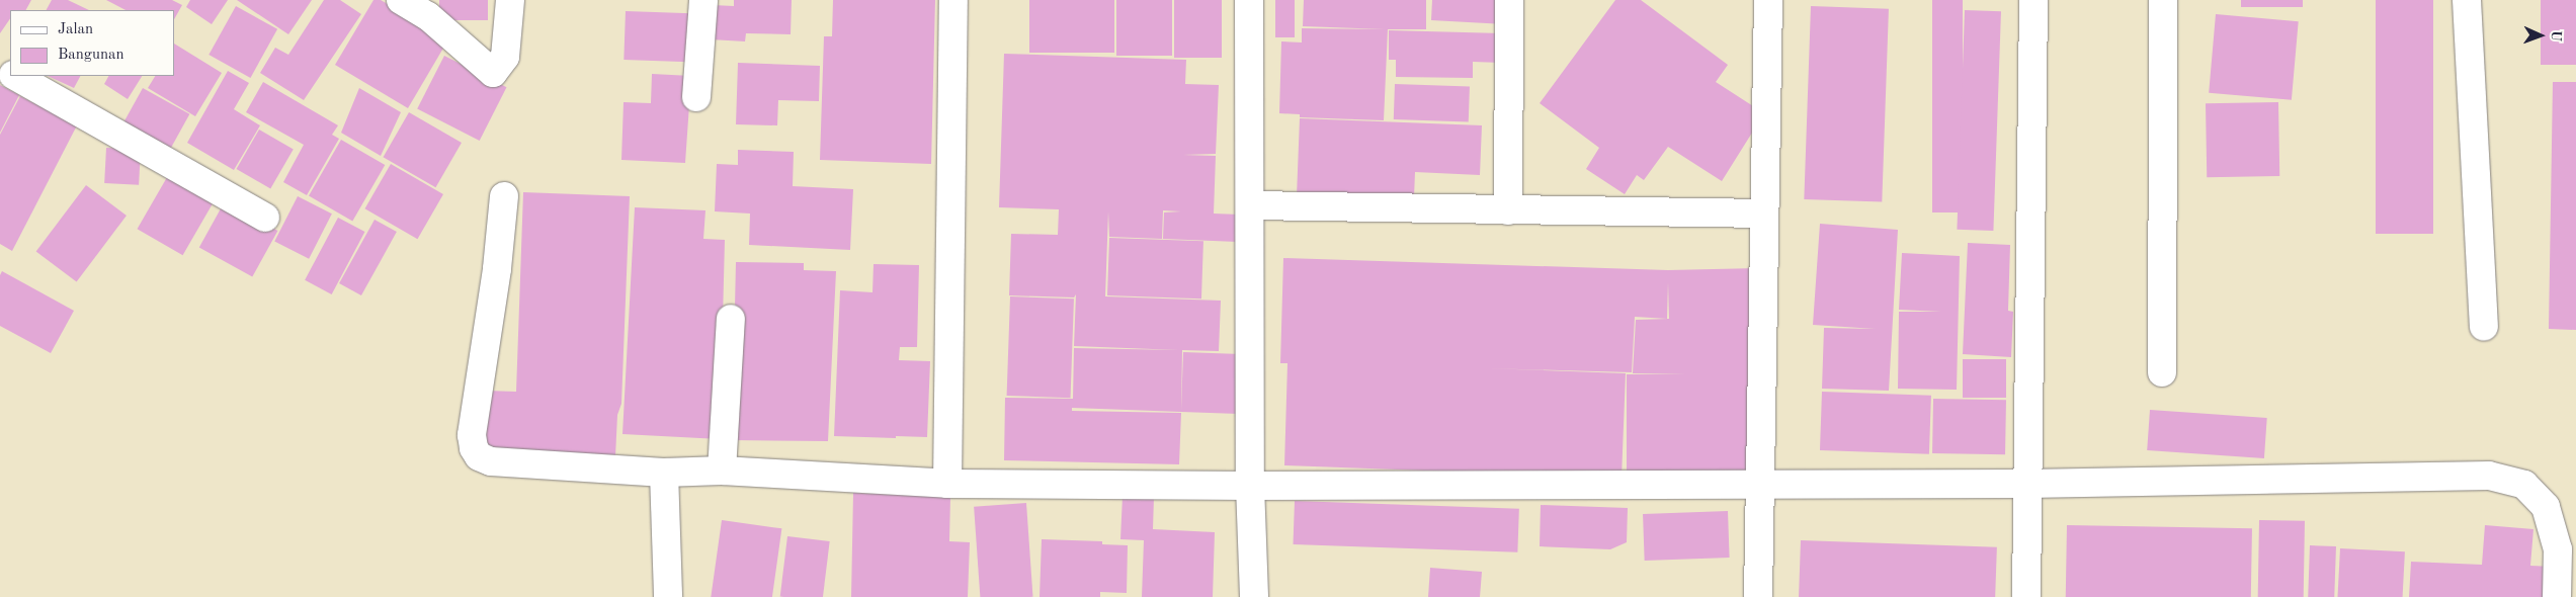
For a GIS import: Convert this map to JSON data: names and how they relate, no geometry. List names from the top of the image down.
{
  "legend": ["Jalan", "Bangunan"],
  "north": "right"
}
